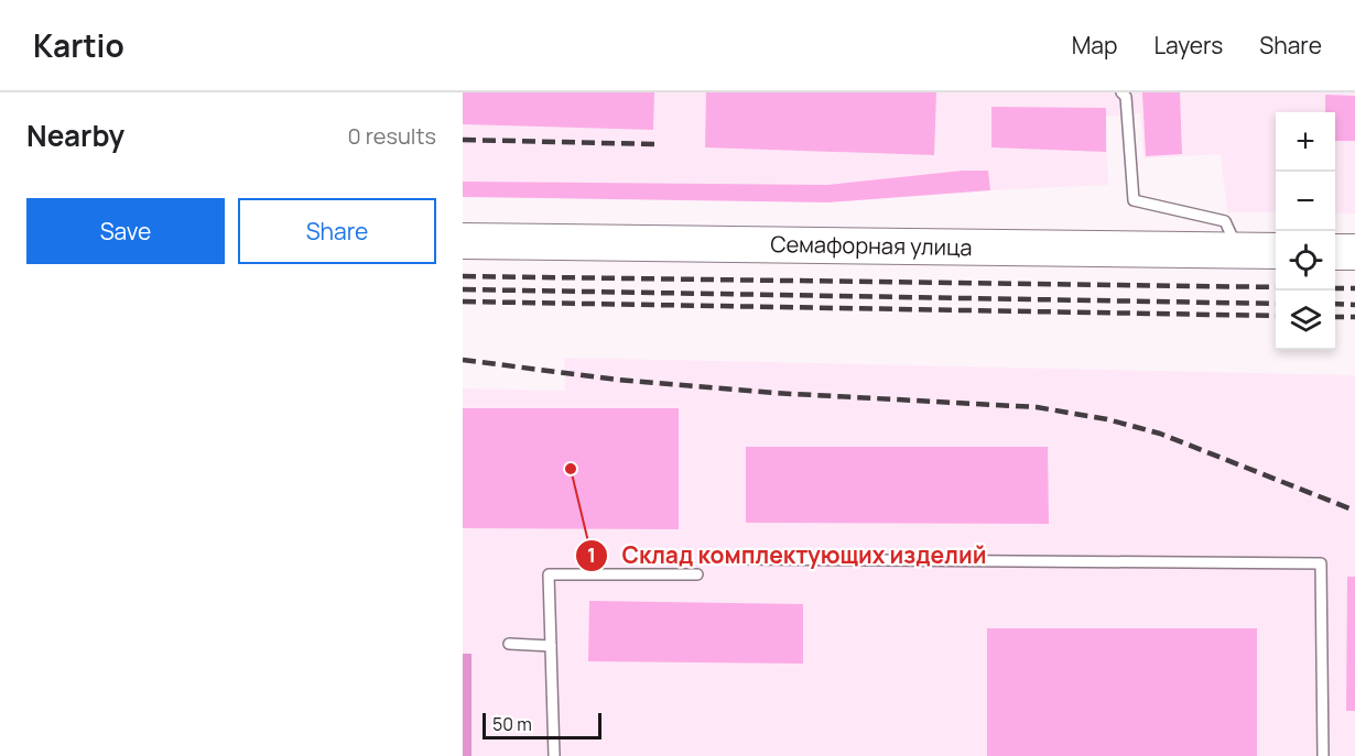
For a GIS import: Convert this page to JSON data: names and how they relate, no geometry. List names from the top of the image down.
{
  "streets": {
    "highway": ["Семафорная улица"]
  },
  "places": ["Склад комплектующих изделий"],
  "scale_bar": "50 m",
  "page": {
    "header": "Kartio",
    "nav": ["Map", "Layers", "Share"],
    "heading": ["Nearby", "0 results"],
    "map_buttons": ["+", "−"],
    "buttons": ["Save", "Share"],
    "scale": "50 m"
  }
}
